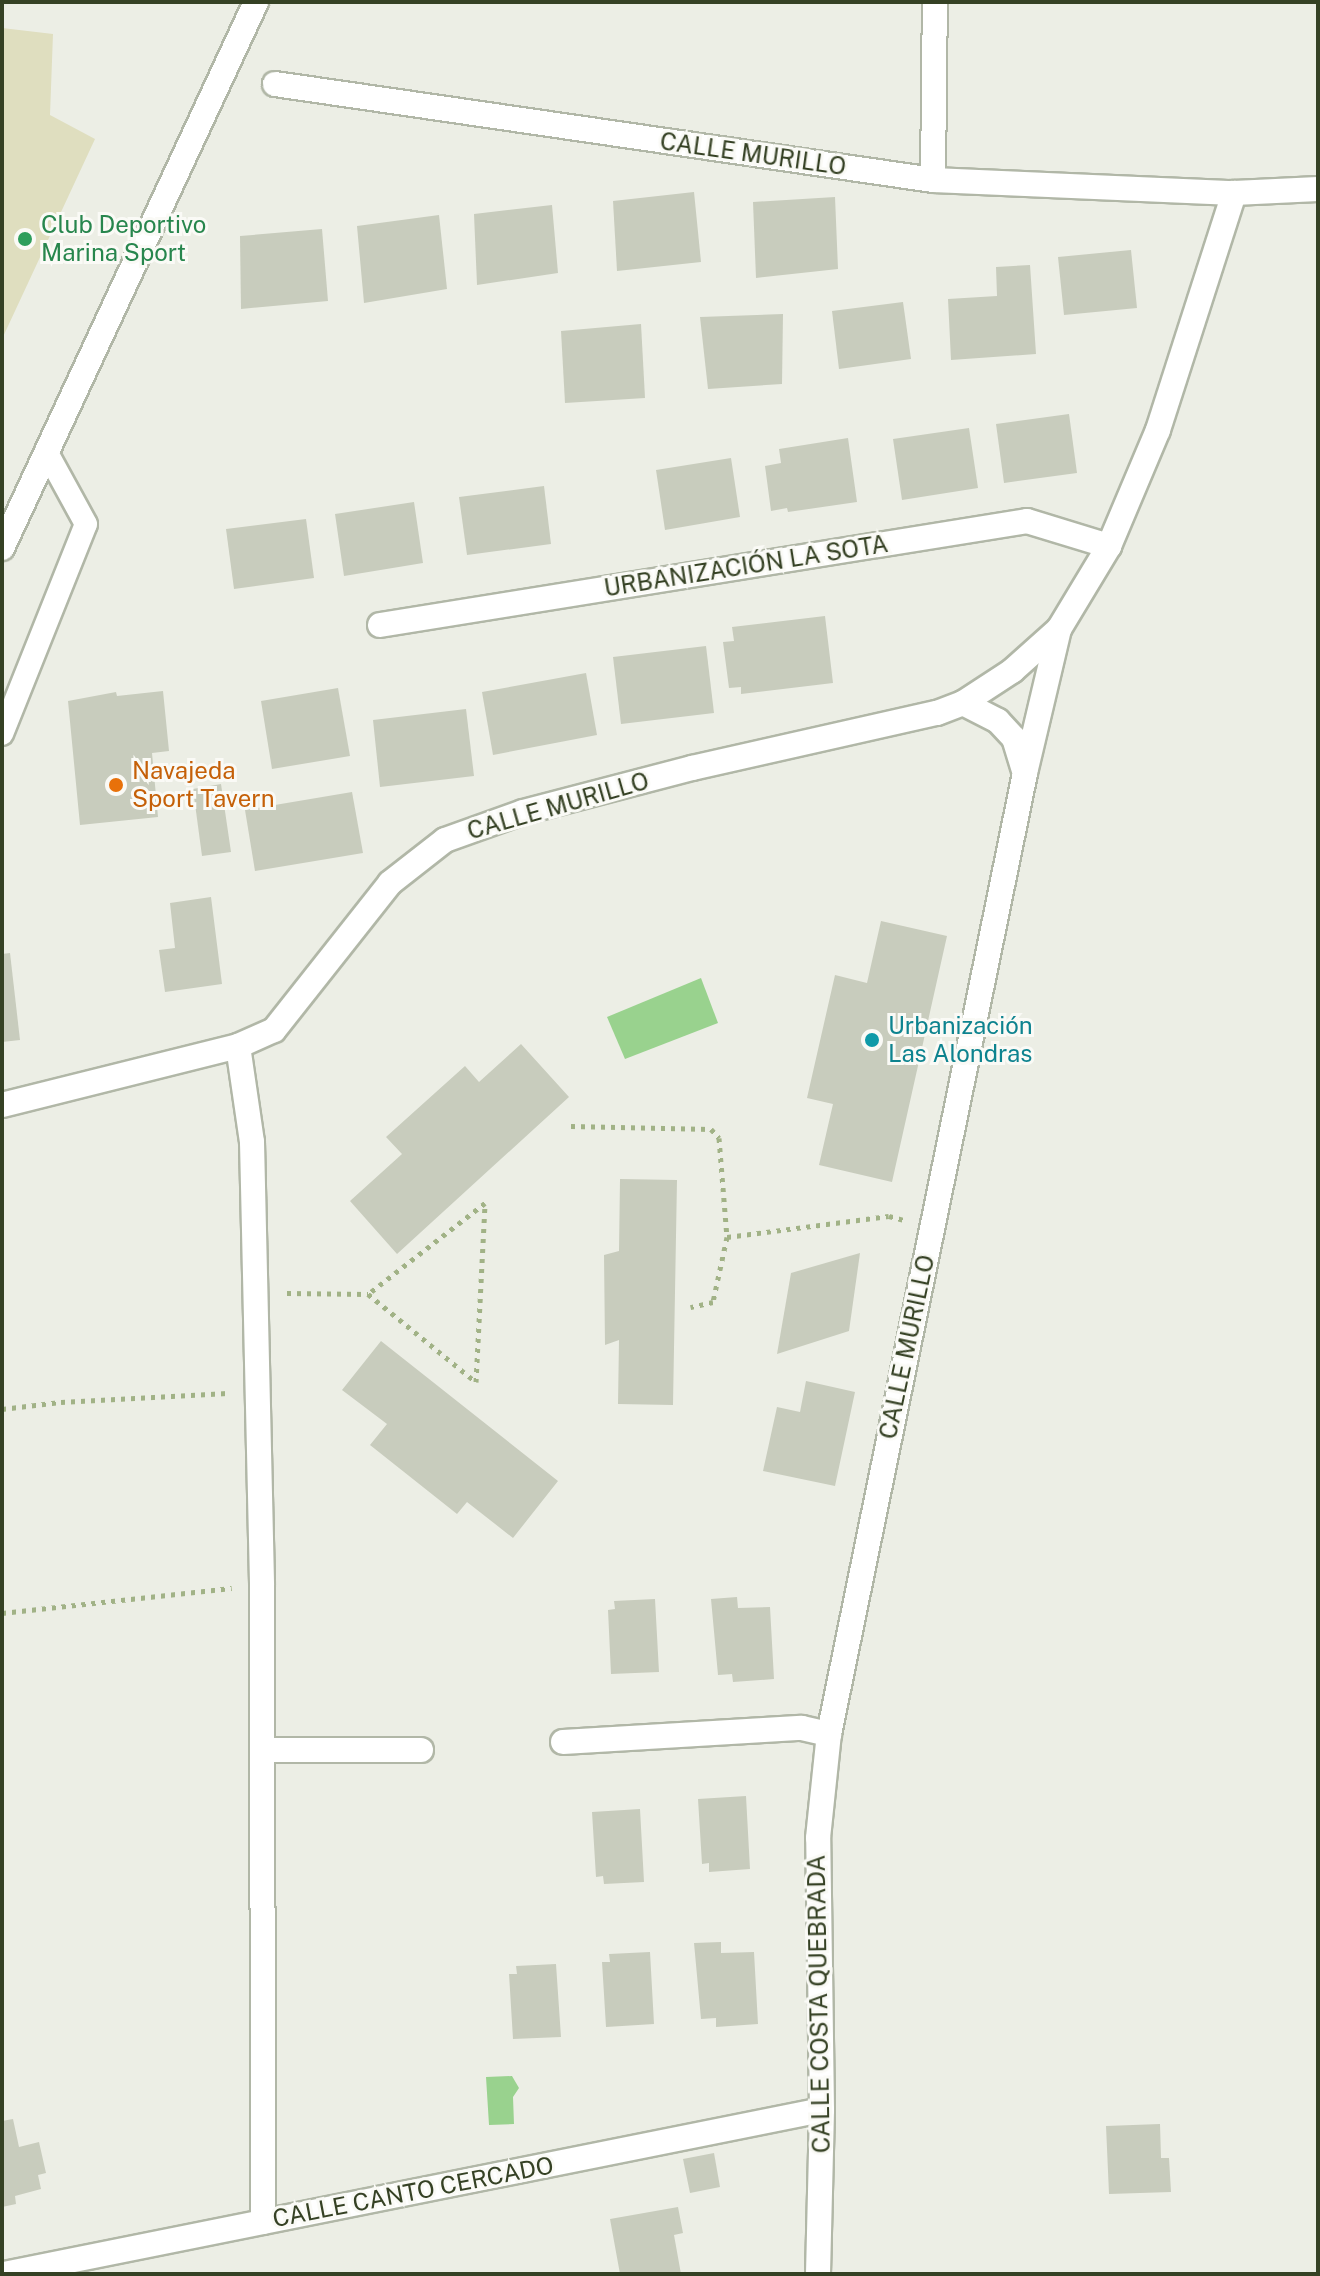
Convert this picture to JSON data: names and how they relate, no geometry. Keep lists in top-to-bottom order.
{
  "streets": {
    "street": [
      "CALLE MURILLO",
      "URBANIZACIÓN LA SOTA",
      "CALLE COSTA QUEBRADA",
      "CALLE CANTO CERCADO"
    ]
  },
  "crossings": [
    ["CALLE MURILLO", "URBANIZACIÓN LA SOTA"],
    ["CALLE MURILLO", "CALLE COSTA QUEBRADA"],
    ["CALLE COSTA QUEBRADA", "CALLE CANTO CERCADO"]
  ],
  "places": ["Club Deportivo Marina Sport", "Navajeda Sport Tavern", "Urbanización Las Alondras"]
}
